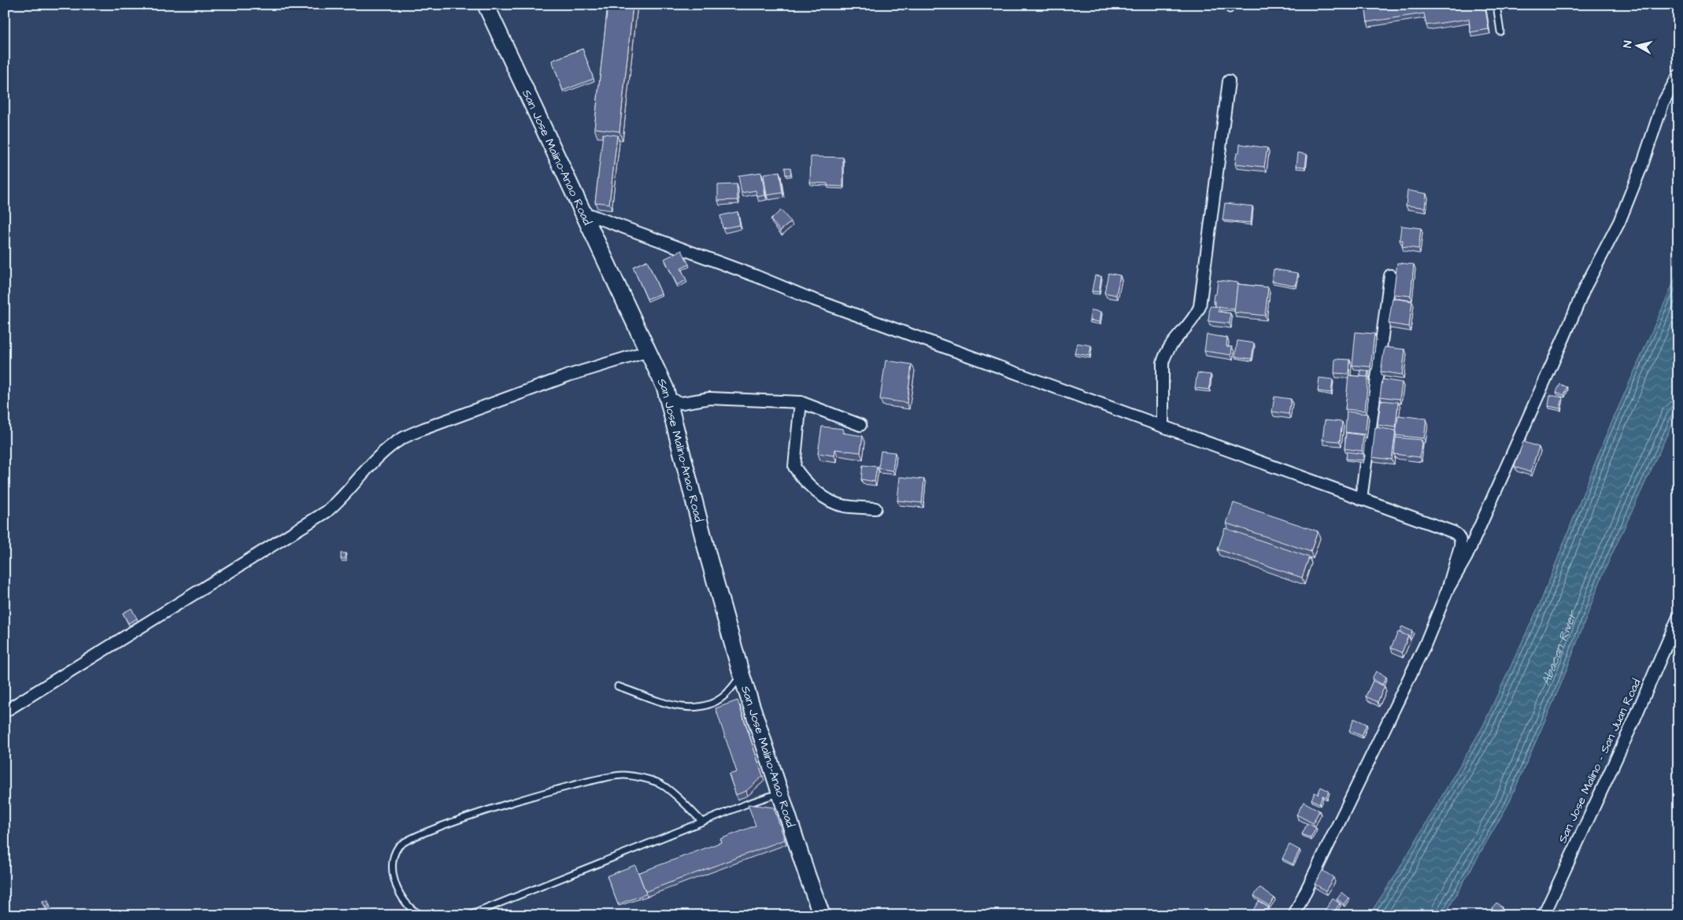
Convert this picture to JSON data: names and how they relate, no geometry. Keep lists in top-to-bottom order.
{
  "streets": {
    "main road": ["San Jose Malino-Anao Road"],
    "street": ["San Jose Malino - San Juan Road"]
  },
  "water": ["Abacan River"],
  "north": "left"
}
